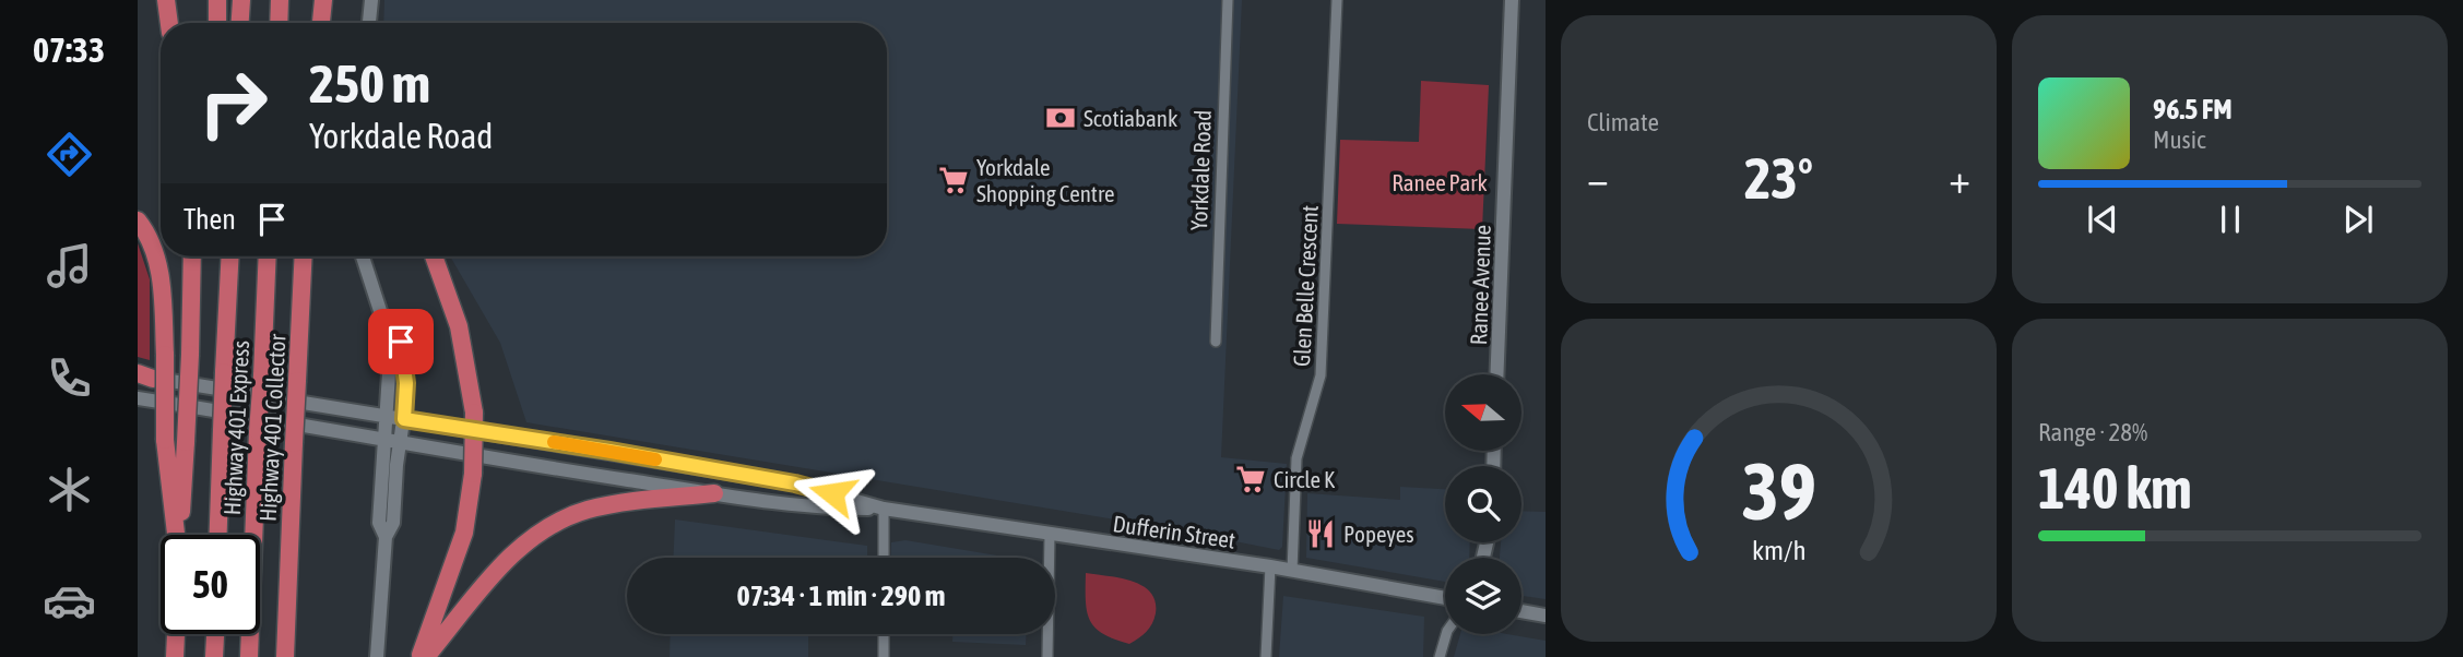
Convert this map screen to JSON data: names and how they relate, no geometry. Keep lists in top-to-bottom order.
{
  "streets": {
    "highway": ["Highway 401 Express", "Highway 401 Collector"],
    "main road": ["Ranee Avenue", "Dufferin Street"],
    "street": ["Yorkdale Road", "Glen Belle Crescent"]
  },
  "crossings": [
    ["Glen Belle Crescent", "Dufferin Street"]
  ],
  "parks": ["Ranee Park"],
  "places": {
    "bank": ["Scotiabank"],
    "supermarket": ["Yorkdale Shopping Centre", "Circle K"],
    "restaurant": ["Popeyes"]
  },
  "north": "left",
  "page": {
    "tabs": "07:33",
    "tile": [
      "Climate",
      ["Range · 28%", "140 km"]
    ],
    "turn": ["250 m", "Yorkdale Road"],
    "song": ["96.5 FM", "Music"],
    "heat": ["−", "23°", "+"],
    "then": "Then",
    "limit": "50",
    "trip": "07:34 · 1 min · 290 m",
    "gauge": ["39", "km/h"]
  }
}
